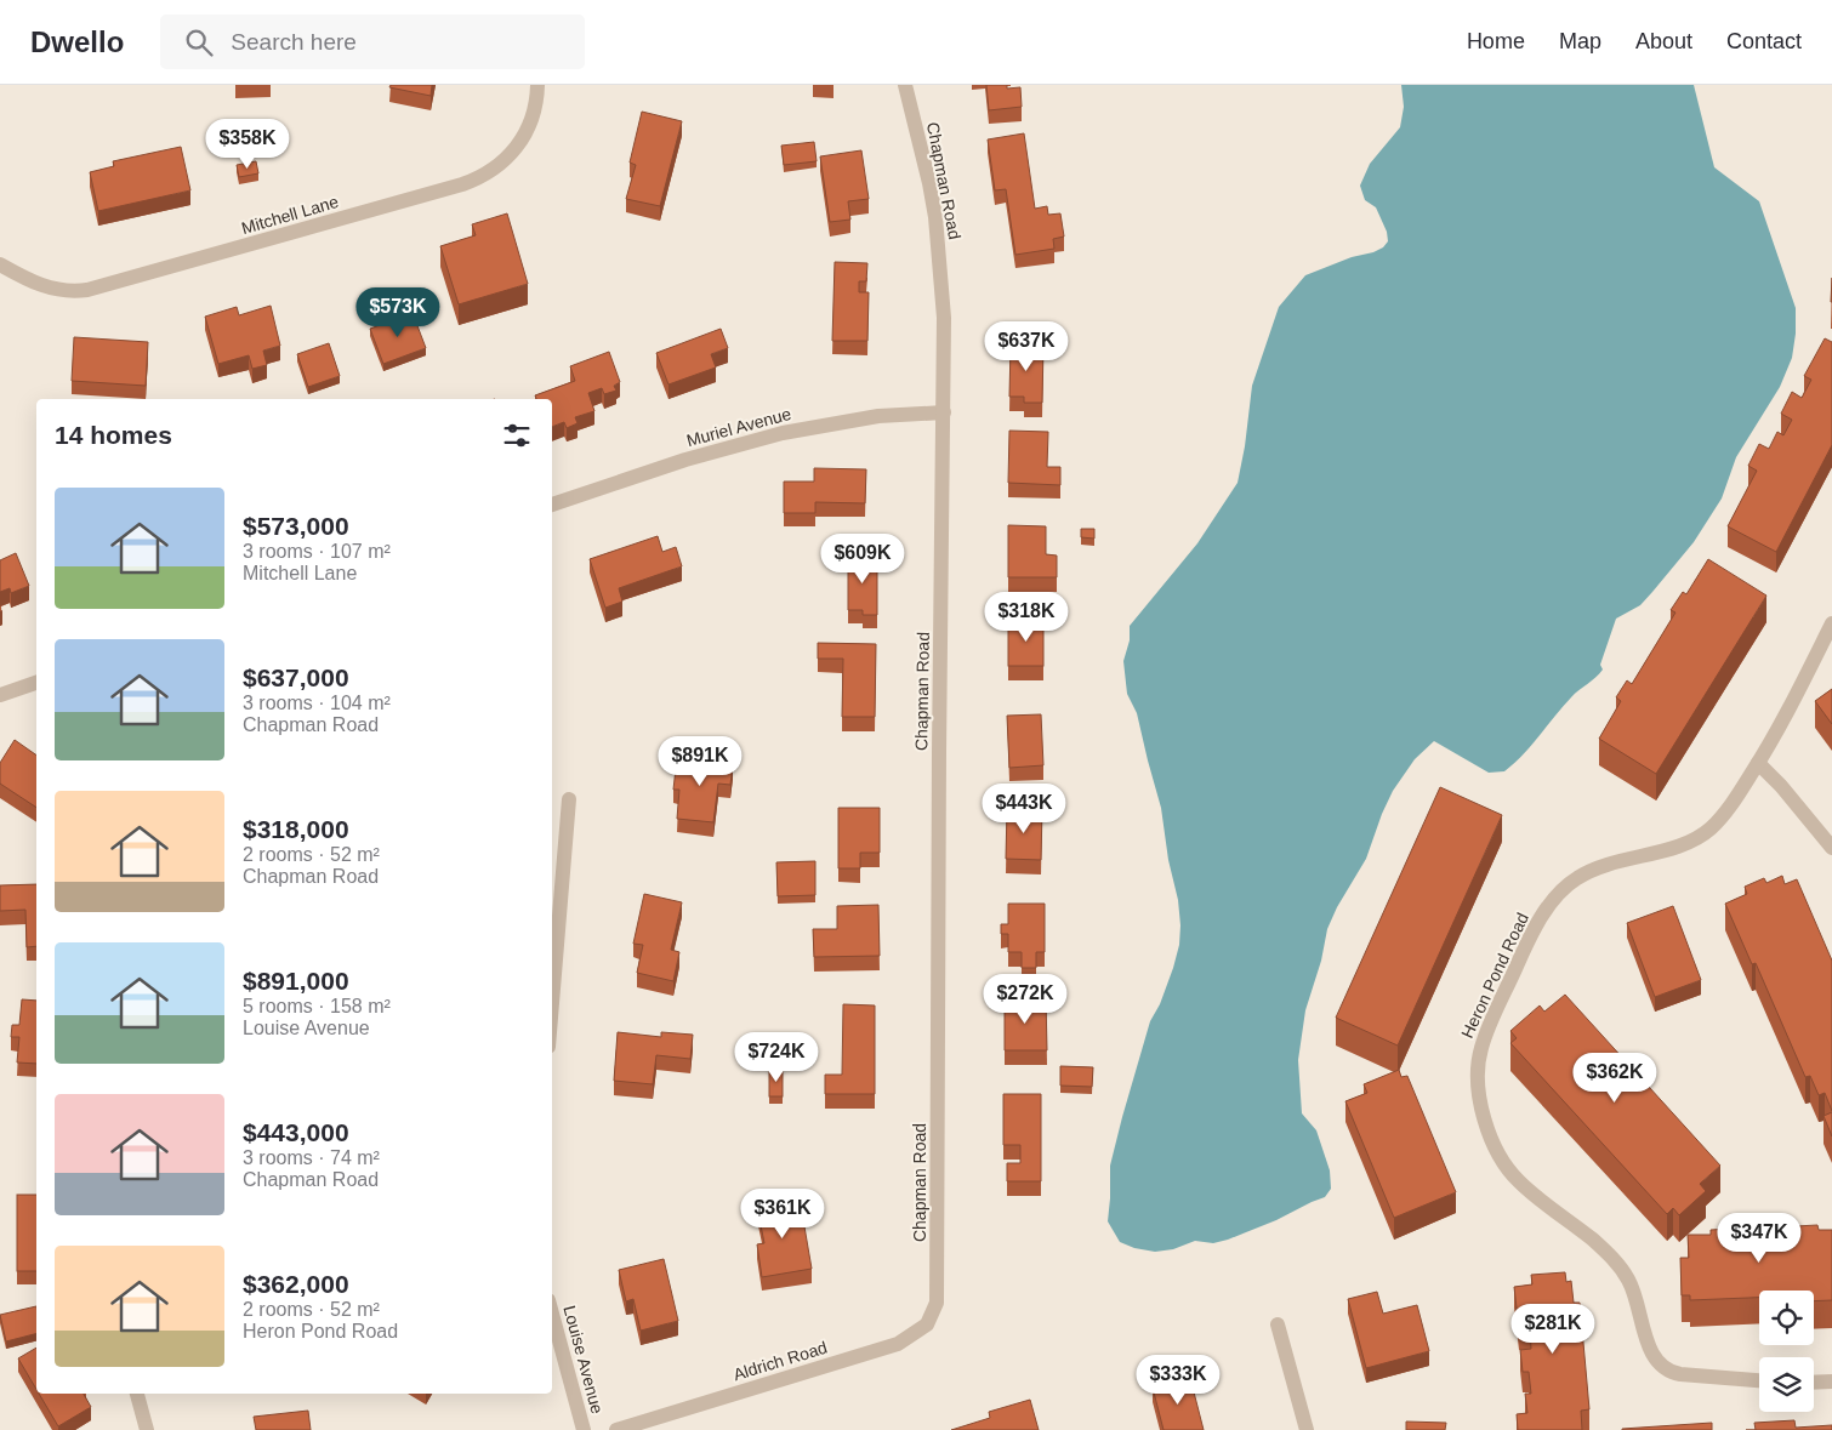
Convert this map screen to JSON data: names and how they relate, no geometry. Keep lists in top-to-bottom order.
{
  "streets": {
    "street": [
      "Chapman Road",
      "Mitchell Lane",
      "Muriel Avenue",
      "Heron Pond Road",
      "Louise Avenue",
      "Aldrich Road"
    ]
  },
  "crossings": [
    ["Chapman Road", "Muriel Avenue"],
    ["Chapman Road", "Aldrich Road"]
  ],
  "page": {
    "header": "Dwello",
    "search": "Search here",
    "nav": [
      "Home",
      "Map",
      "About",
      "Contact"
    ],
    "price": [
      "$358K",
      "$573K",
      "$637K",
      "$609K",
      "$318K",
      "$891K",
      "$443K",
      "$272K",
      "$724K",
      "$362K",
      "$361K",
      "$347K",
      "$281K",
      "$333K"
    ],
    "heading": "14 homes",
    "list": [
      {
        "name": "$573,000",
        "note": "3 rooms · 107 m² · Mitchell Lane"
      },
      {
        "name": "$637,000",
        "note": "3 rooms · 104 m² · Chapman Road"
      },
      {
        "name": "$318,000",
        "note": "2 rooms · 52 m² · Chapman Road"
      },
      {
        "name": "$891,000",
        "note": "5 rooms · 158 m² · Louise Avenue"
      },
      {
        "name": "$443,000",
        "note": "3 rooms · 74 m² · Chapman Road"
      },
      {
        "name": "$362,000",
        "note": "2 rooms · 52 m² · Heron Pond Road"
      }
    ]
  }
}
